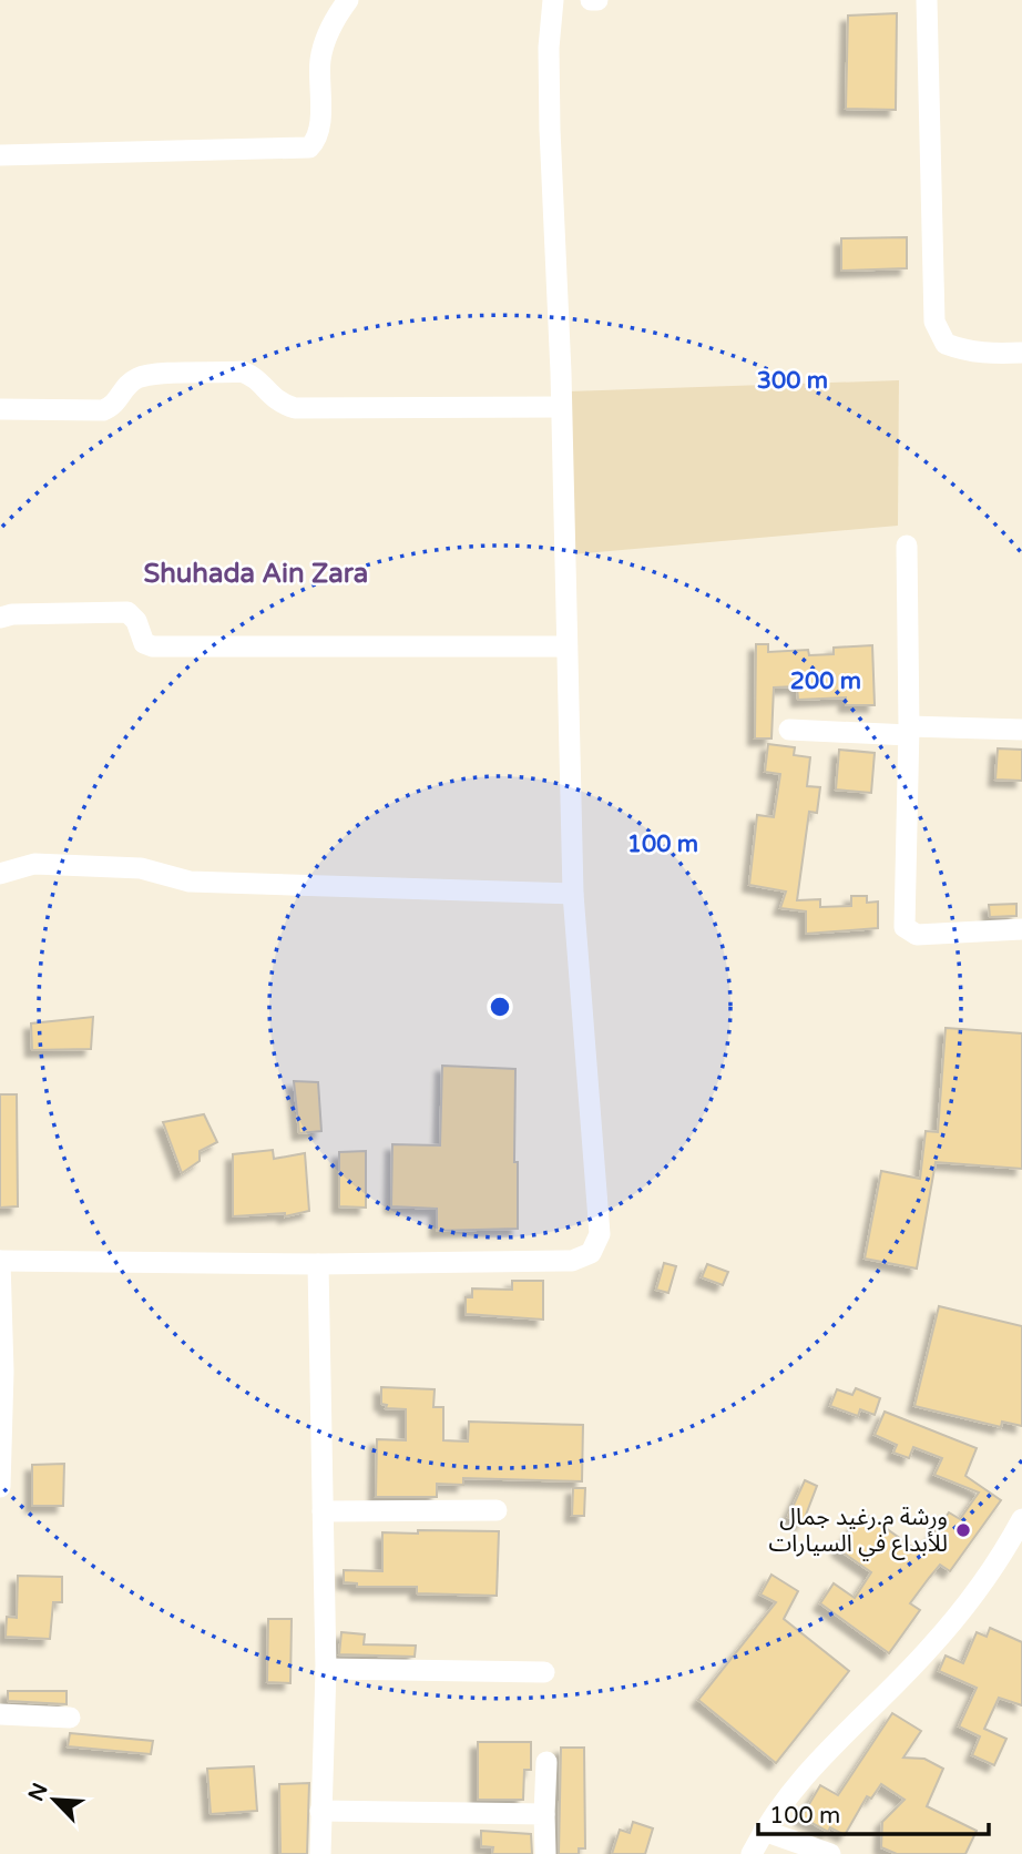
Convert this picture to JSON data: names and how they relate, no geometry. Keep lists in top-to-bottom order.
{
  "districts": ["Shuhada Ain Zara"],
  "places": ["ورشة م.رغيد جمال للأبداع في السيارات"],
  "scale_bar": "100 m",
  "north": "top left",
  "rings": ["300 m", "200 m", "100 m"]
}
